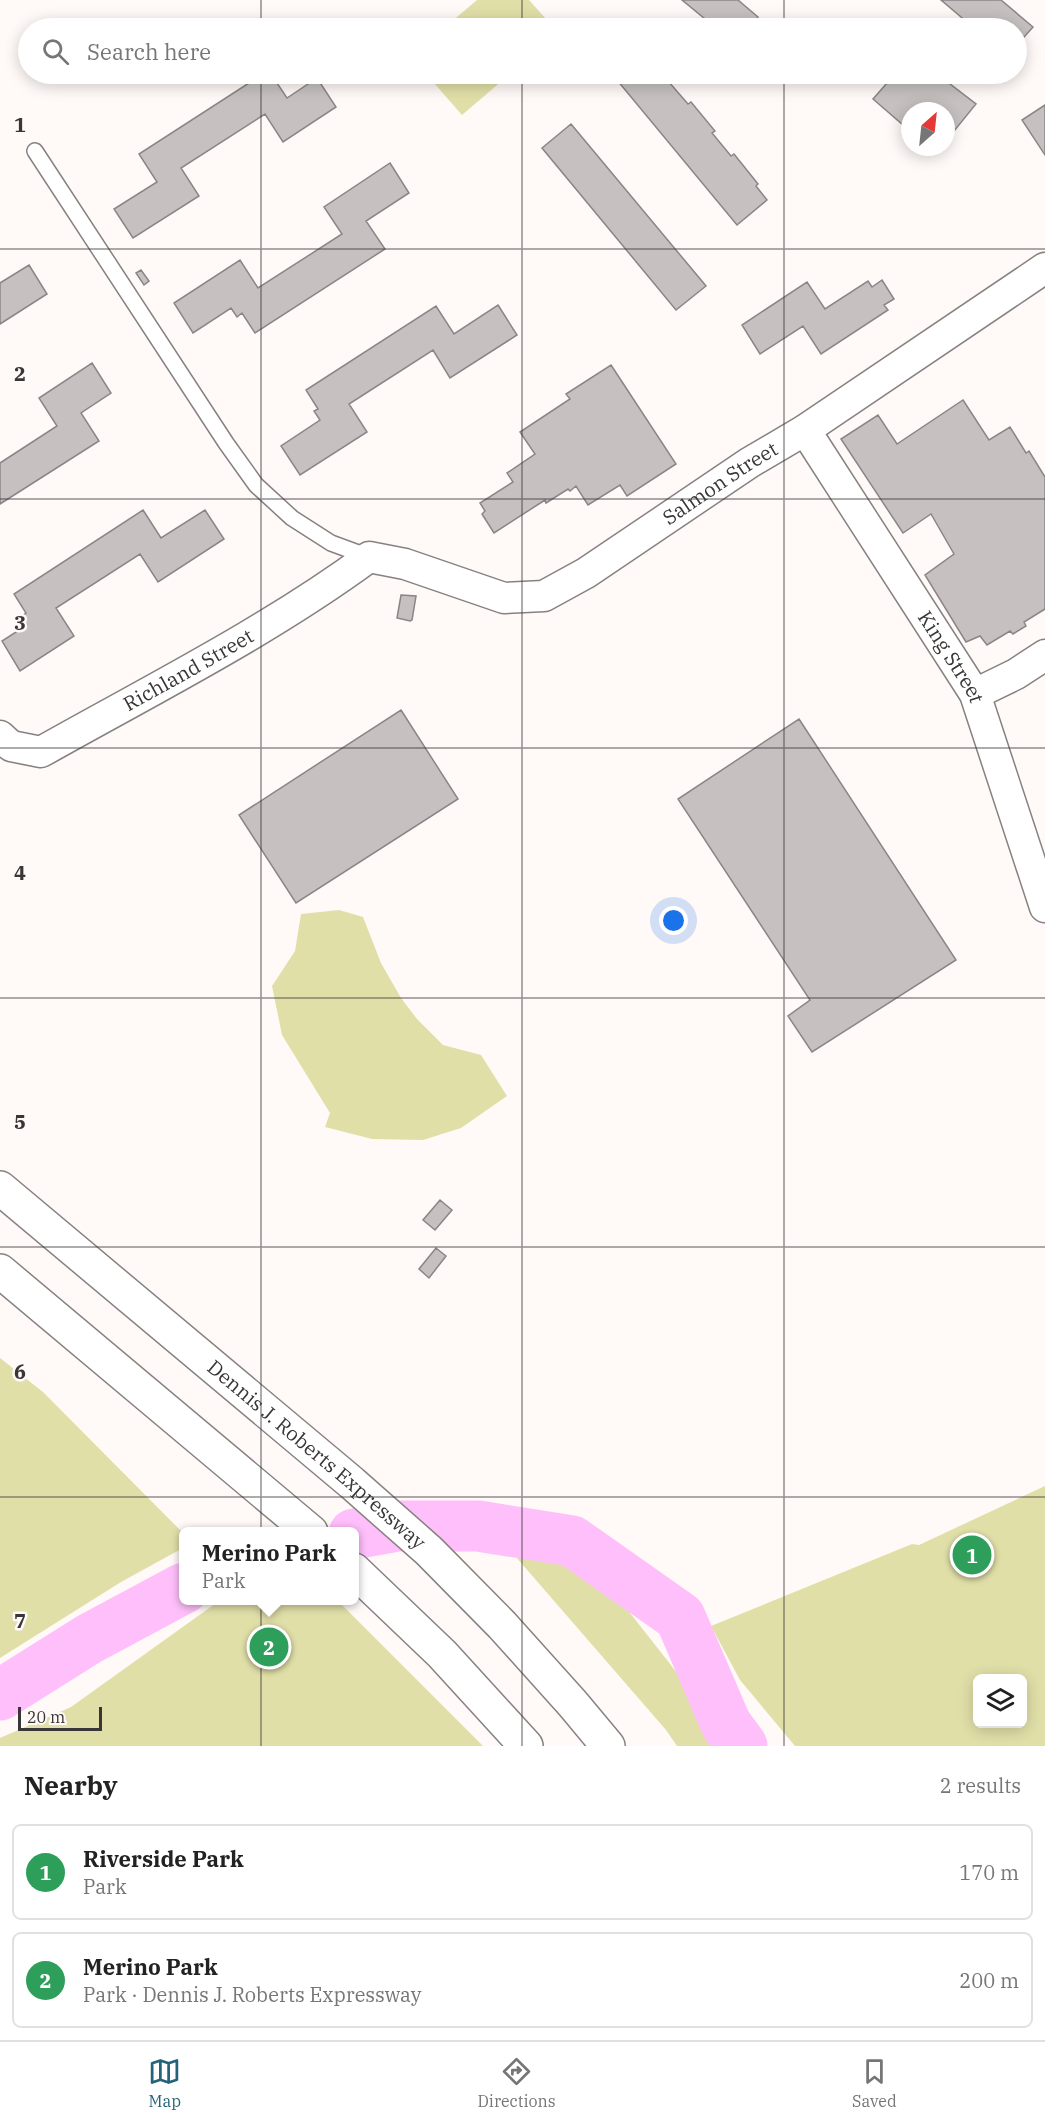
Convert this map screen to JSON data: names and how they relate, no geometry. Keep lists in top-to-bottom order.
{
  "streets": {
    "highway": ["Dennis J. Roberts Expressway"],
    "street": ["Salmon Street", "King Street", "Richland Street"]
  },
  "crossings": [
    ["Salmon Street", "King Street"],
    ["Salmon Street", "Richland Street"]
  ],
  "scale_bar": "20 m",
  "north": "top right",
  "page": {
    "search": "Search here",
    "popup": ["Merino Park", "Park"],
    "pins": ["1", "2"],
    "scale": "20 m",
    "heading": ["Nearby", "2 results"],
    "list": [
      {
        "mark": "1",
        "name": "Riverside Park",
        "note": "Park",
        "value": "170 m"
      },
      {
        "mark": "2",
        "name": "Merino Park",
        "note": "Park · Dennis J. Roberts Expressway",
        "value": "200 m"
      }
    ],
    "nav": ["Map", "Directions", "Saved"]
  },
  "grid": {
    "rows": [
      "1",
      "2",
      "3",
      "4",
      "5",
      "6",
      "7"
    ]
  }
}
